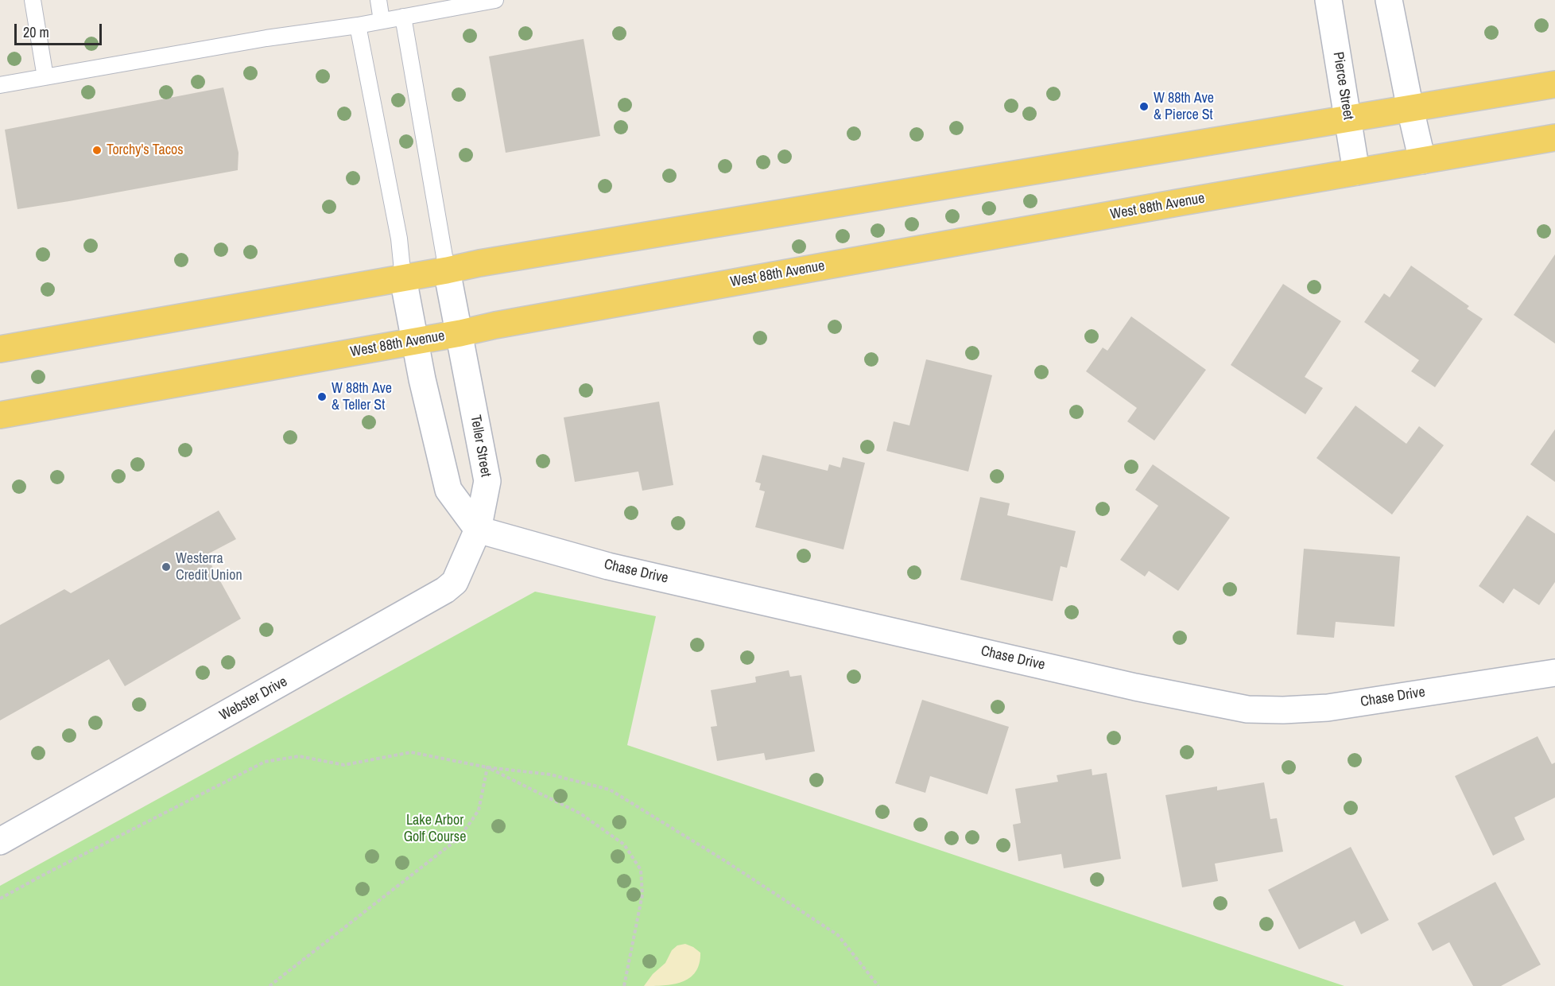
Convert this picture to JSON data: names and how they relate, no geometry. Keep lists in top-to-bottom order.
{
  "streets": {
    "main road": ["West 88th Avenue"],
    "street": [
      "Pierce Street",
      "Teller Street",
      "Chase Drive",
      "Webster Drive"
    ]
  },
  "crossings": [
    ["Pierce Street", "West 88th Avenue"],
    ["West 88th Avenue", "Teller Street"],
    ["Teller Street", "Chase Drive"],
    ["Teller Street", "Webster Drive"],
    ["Chase Drive", "Webster Drive"]
  ],
  "parks": ["Lake Arbor Golf Course"],
  "places": [
    "W 88th Ave & Pierce St",
    "Torchy's Tacos",
    "W 88th Ave & Teller St",
    "Westerra Credit Union"
  ],
  "scale_bar": "20 m"
}
